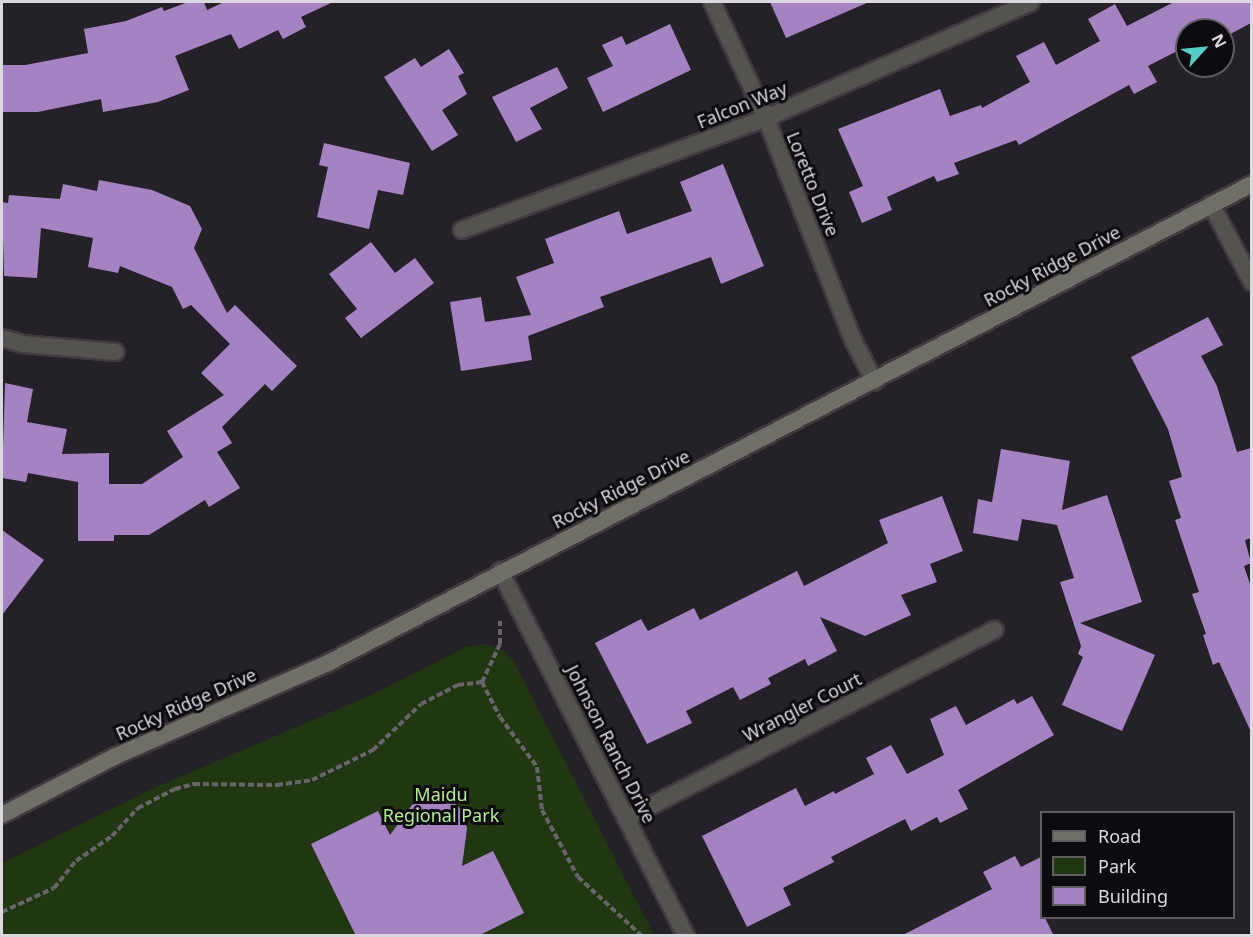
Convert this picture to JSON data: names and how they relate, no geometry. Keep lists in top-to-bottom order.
{
  "streets": {
    "main road": ["Rocky Ridge Drive"],
    "street": [
      "Falcon Way",
      "Loretto Drive",
      "Wrangler Court",
      "Johnson Ranch Drive"
    ]
  },
  "crossings": [
    ["Falcon Way", "Loretto Drive"],
    ["Loretto Drive", "Rocky Ridge Drive"],
    ["Rocky Ridge Drive", "Johnson Ranch Drive"],
    ["Wrangler Court", "Johnson Ranch Drive"]
  ],
  "parks": ["Maidu Regional Park"],
  "legend": ["Road", "Park", "Building"],
  "north": "top right"
}
